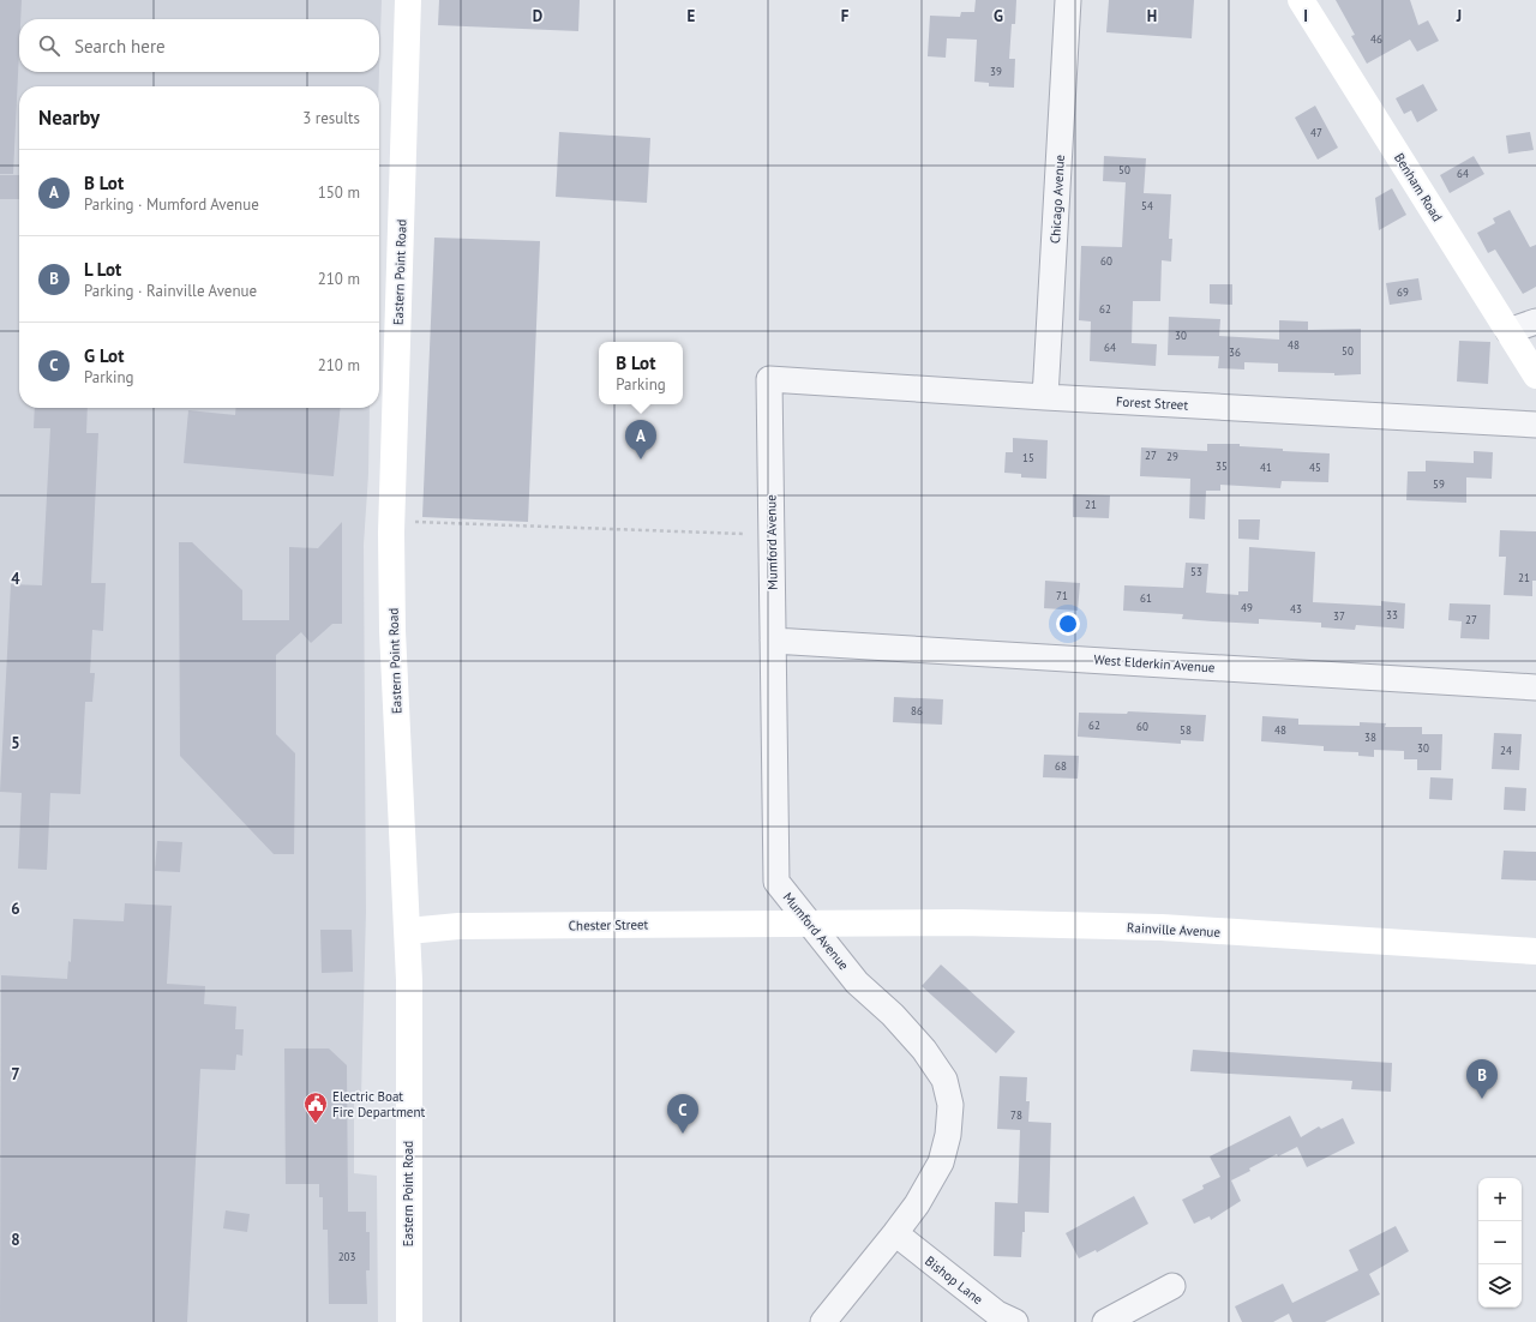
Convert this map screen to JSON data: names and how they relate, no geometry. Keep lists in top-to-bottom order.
{
  "streets": {
    "main road": [
      "Benham Road",
      "Eastern Point Road",
      "Chester Street",
      "Rainville Avenue"
    ],
    "street": [
      "Chicago Avenue",
      "Forest Street",
      "Mumford Avenue",
      "West Elderkin Avenue",
      "Bishop Lane"
    ]
  },
  "crossings": [
    ["Chicago Avenue", "Forest Street"],
    ["Eastern Point Road", "Chester Street"],
    ["Forest Street", "Mumford Avenue"],
    ["Mumford Avenue", "West Elderkin Avenue"],
    ["Mumford Avenue", "Chester Street"],
    ["Mumford Avenue", "Rainville Avenue"],
    ["Mumford Avenue", "Bishop Lane"],
    ["Chester Street", "Rainville Avenue"]
  ],
  "places": {
    "public building": ["Electric Boat Fire Department"]
  },
  "house_numbers": [
    "46",
    "39",
    "47",
    "50",
    "64",
    "54",
    "60",
    "69",
    "62",
    "30",
    "48",
    "64",
    "50",
    "36",
    "27",
    "29",
    "15",
    "35",
    "41",
    "45",
    "59",
    "21",
    "53",
    "21",
    "71",
    "61",
    "49",
    "43",
    "33",
    "37",
    "27",
    "86",
    "62",
    "60",
    "58",
    "48",
    "38",
    "30",
    "24",
    "68",
    "78",
    "203"
  ],
  "page": {
    "search": "Search here",
    "heading": ["Nearby", "3 results"],
    "list": [
      {
        "mark": "A",
        "name": "B Lot",
        "note": "Parking · Mumford Avenue",
        "value": "150 m"
      },
      {
        "mark": "B",
        "name": "L Lot",
        "note": "Parking · Rainville Avenue",
        "value": "210 m"
      },
      {
        "mark": "C",
        "name": "G Lot",
        "note": "Parking",
        "value": "210 m"
      }
    ],
    "popup": ["B Lot", "Parking"],
    "pins": ["A", "B", "C"],
    "map_buttons": ["+", "−"]
  },
  "grid": {
    "columns": [
      "D",
      "E",
      "F",
      "G",
      "H",
      "I",
      "J"
    ],
    "rows": [
      "4",
      "5",
      "6",
      "7",
      "8"
    ]
  }
}
